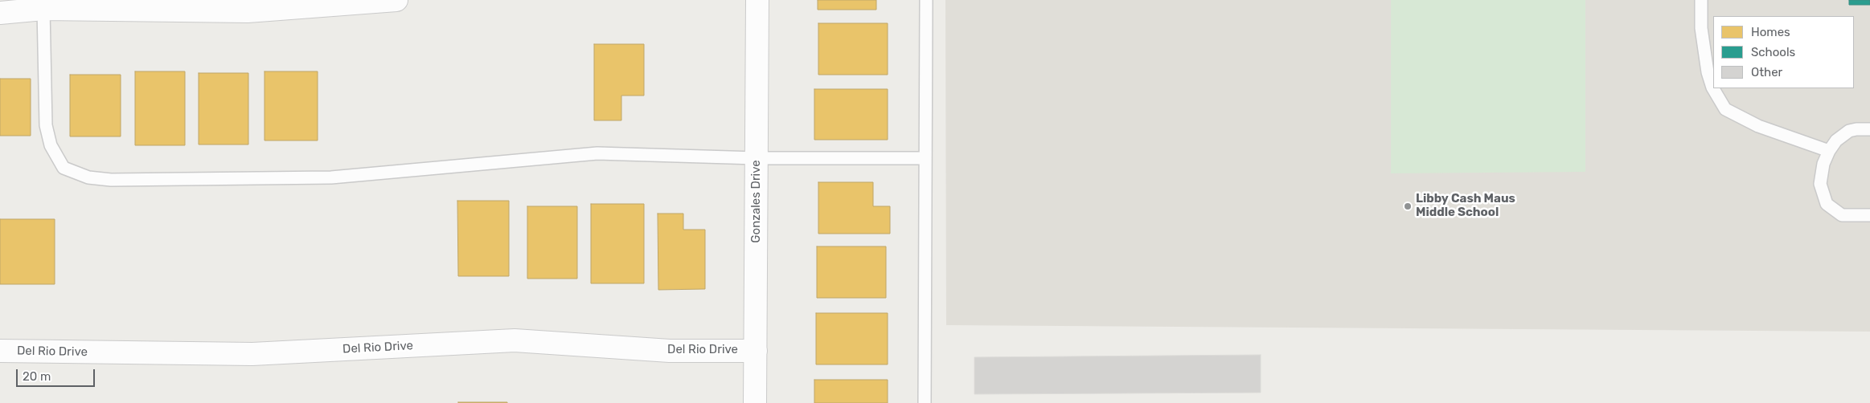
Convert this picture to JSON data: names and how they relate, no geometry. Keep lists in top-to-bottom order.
{
  "streets": {
    "street": ["Gonzales Drive", "Del Rio Drive"]
  },
  "crossings": [
    ["Gonzales Drive", "Del Rio Drive"]
  ],
  "places": ["Libby Cash Maus Middle School"],
  "legend": ["Homes", "Schools", "Other"],
  "scale_bar": "20 m"
}
